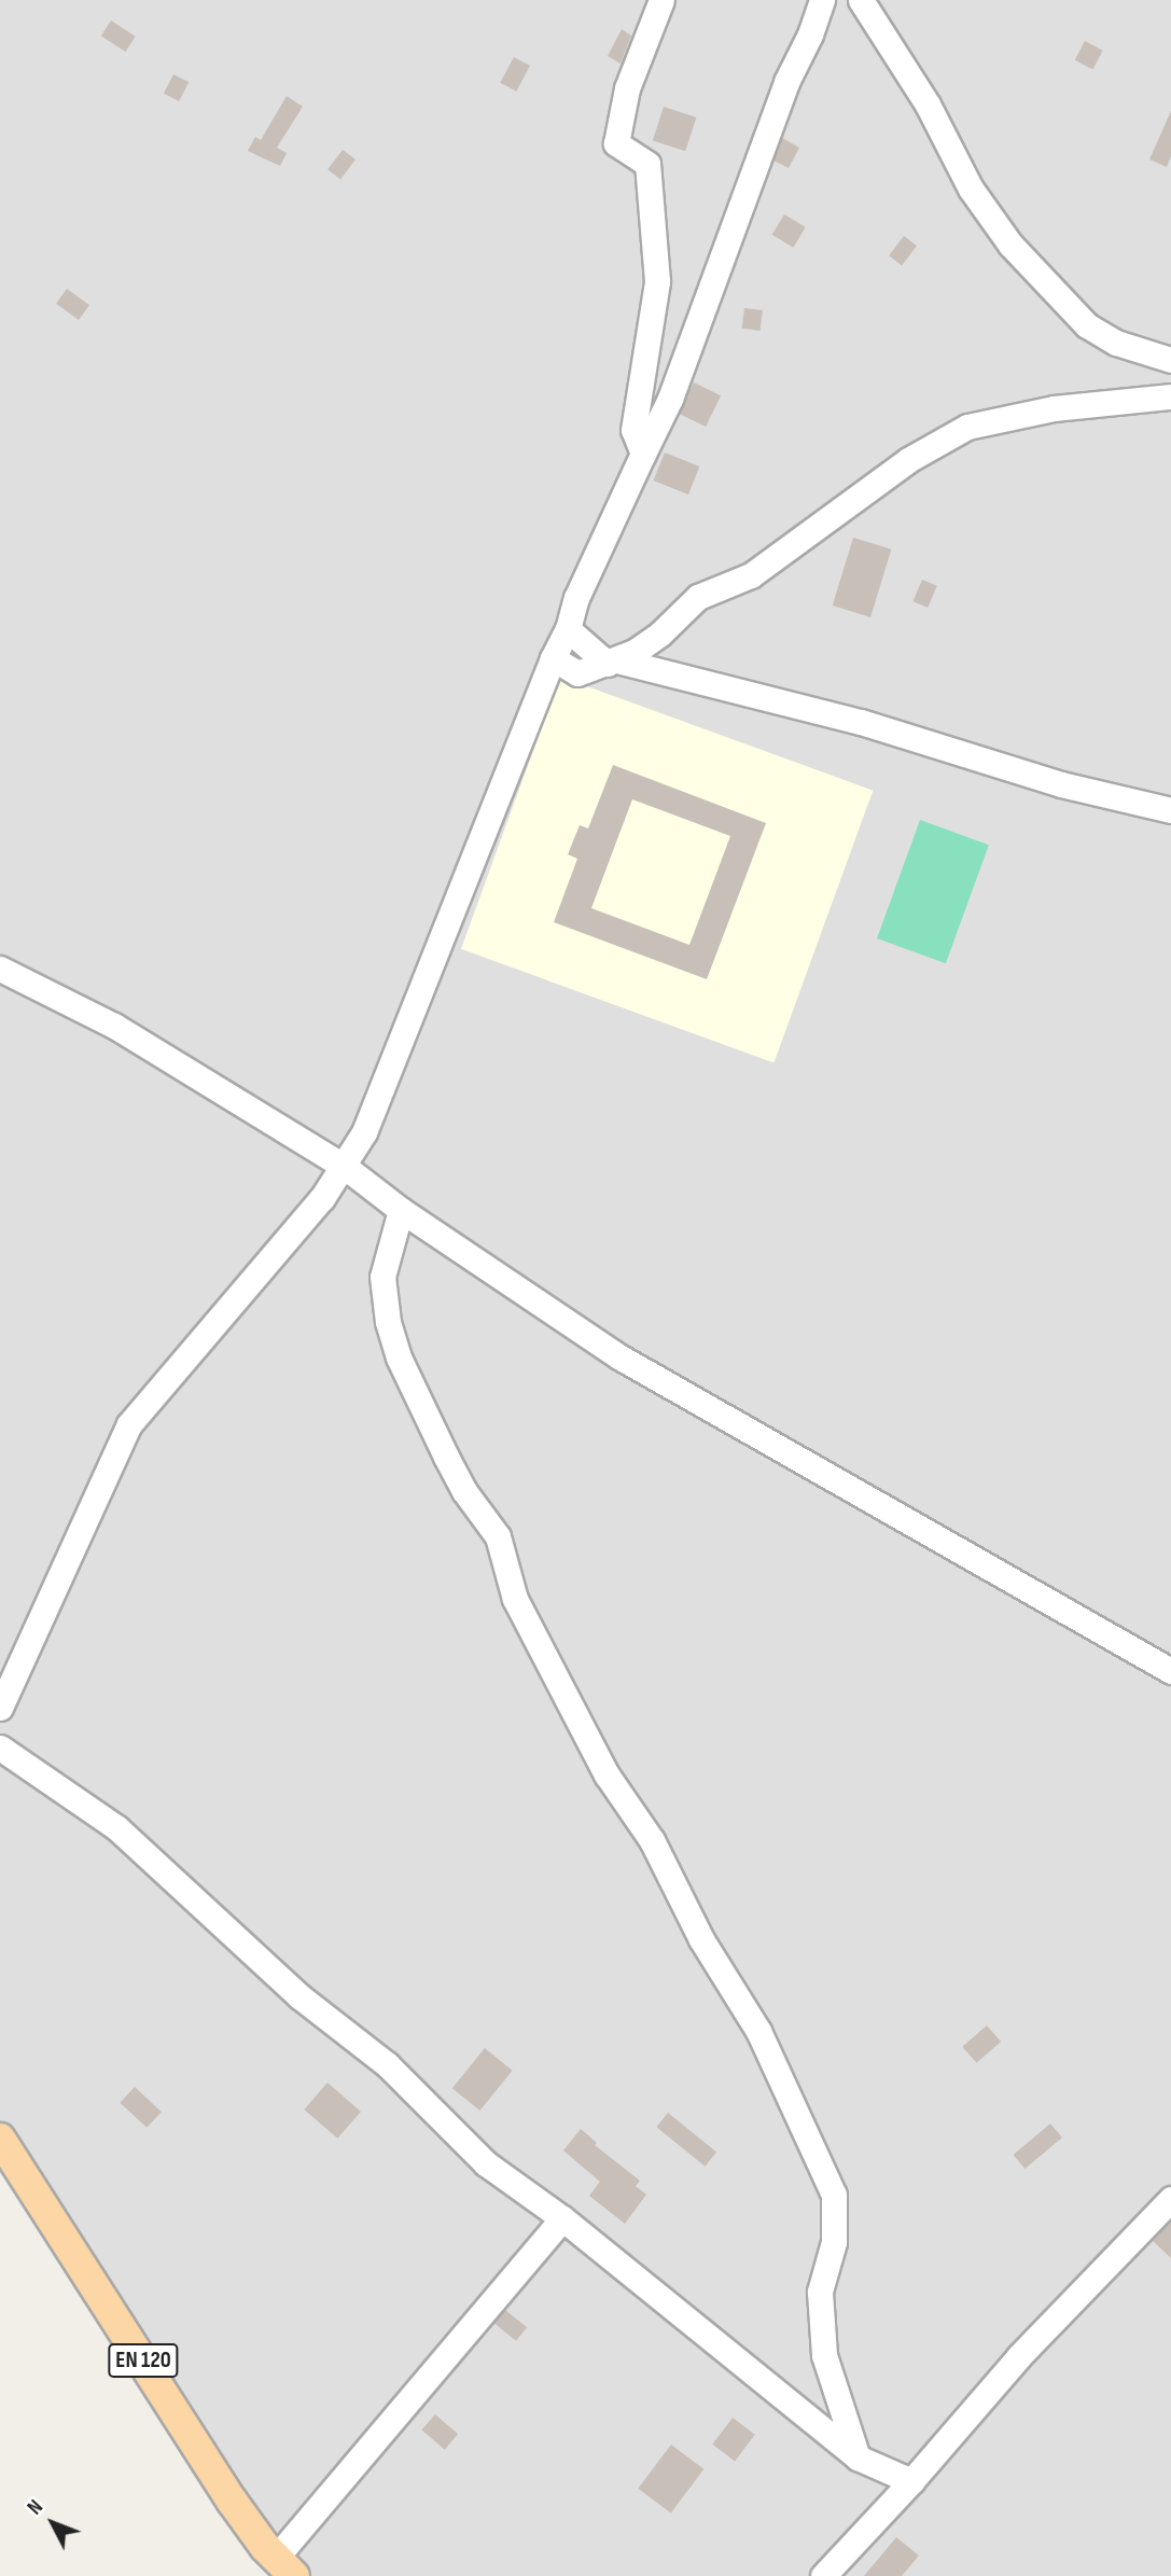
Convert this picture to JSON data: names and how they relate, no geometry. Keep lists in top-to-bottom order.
{
  "streets": {
    "main road": ["EN 120"]
  },
  "north": "top left"
}
